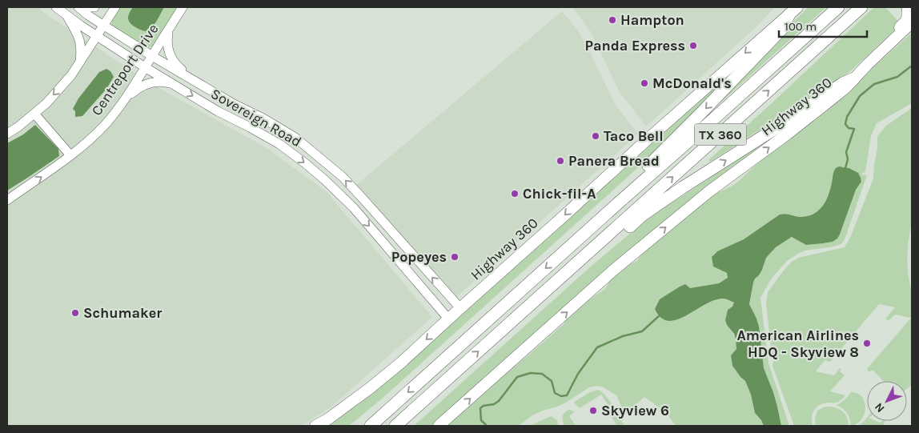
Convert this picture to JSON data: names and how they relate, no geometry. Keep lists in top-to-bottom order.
{
  "streets": {
    "highway": ["TX 360"],
    "main road": ["Highway 360"],
    "street": ["Centreport Drive", "Sovereign Road"]
  },
  "crossings": [
    ["Centreport Drive", "Sovereign Road"],
    ["Highway 360", "Sovereign Road"]
  ],
  "places": [
    "Hampton",
    "Panda Express",
    "McDonald's",
    "Taco Bell",
    "Panera Bread",
    "Chick-fil-A",
    "Popeyes",
    "Schumaker",
    "American Airlines HDQ - Skyview 8",
    "Skyview 6"
  ],
  "scale_bar": "100 m",
  "north": "bottom left"
}
